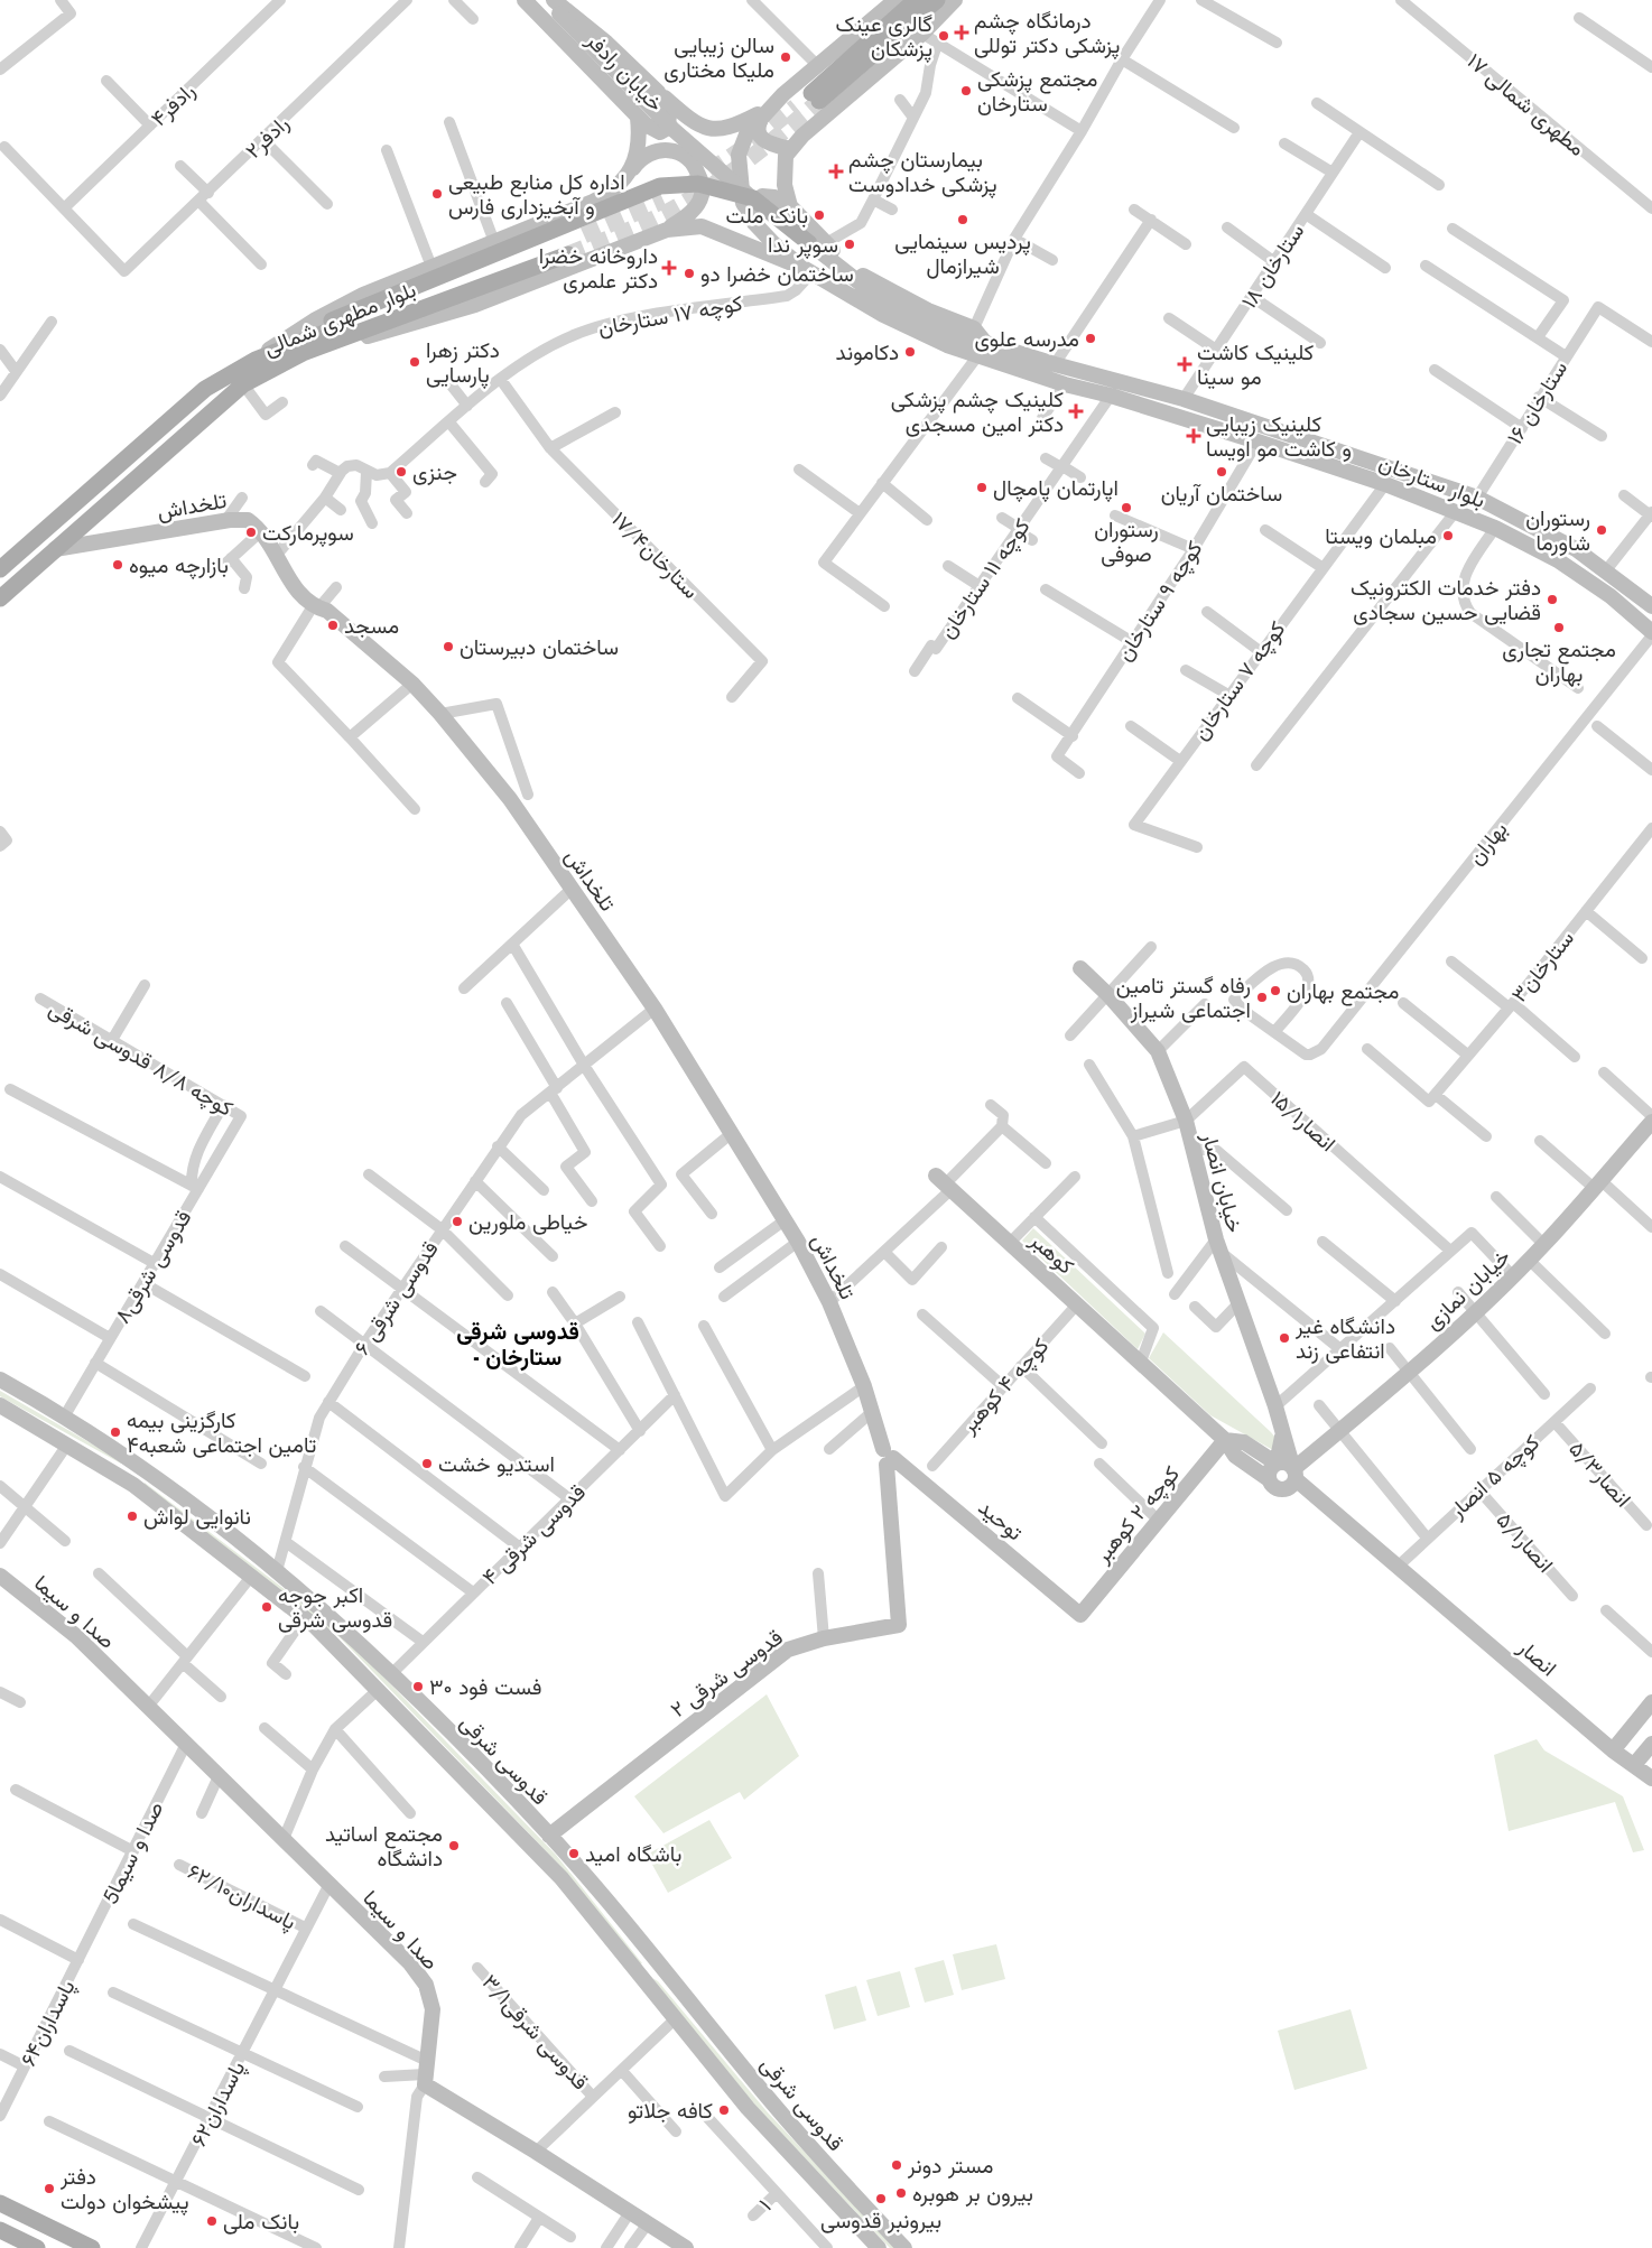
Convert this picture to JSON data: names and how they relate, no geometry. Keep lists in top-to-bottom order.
{
  "streets": {
    "main road": [
      "خیابان رادفر",
      "بلوار مطهرى شمالى",
      "بلوار ستارخان",
      "تلخداش",
      "خیابان انصار",
      "کوهبر",
      "خیابان نمازی",
      "کوچه ۲ کوهبر",
      "توحید",
      "صدا و سیما",
      "انصار",
      "قدوسی شرقی ۲",
      "قدوسی شرقی"
    ],
    "street": [
      "رادفر۴",
      "۱۷ مطهری شمالی",
      "رادفر۲",
      "۱۸ ستارخان",
      "کوچه ۱۷ ستارخان",
      "۱۶ ستارخان",
      "ستارخان۱۷/۴",
      "کوچه ۱۱ ستارخان",
      "کوچه ۹ ستارخان",
      "کوچه ۷ ستارخان",
      "بهاران",
      "ستارخان۳",
      "کوچه ۸/۸ قدوسی شرقی",
      "انصار۱۵/۱",
      "قدوسی شرقی۸",
      "قدوسی شرقی ۶",
      "کوچه ۴ کوهبر",
      "انصار۵/۳",
      "کوچه ۵ انصار",
      "قدوسی شرقی ۴",
      "انصار۵/۱",
      "5صدا و سیما",
      "پاسداران۶۲/۱۰",
      "پاسداران۶۴",
      "قدوسی شرقی۳/۱",
      "پاسداران۶۲",
      "۱"
    ]
  },
  "crossings": [
    ["رادفر۴", "رادفر۲"],
    ["۱۸ ستارخان", "بلوار ستارخان"],
    ["کوچه ۱۷ ستارخان", "بلوار ستارخان"],
    ["کوچه ۱۷ ستارخان", "ستارخان۱۷/۴"],
    ["بلوار مطهرى شمالى", "تلخداش"],
    ["۱۶ ستارخان", "بلوار ستارخان"],
    ["بلوار ستارخان", "کوچه ۱۱ ستارخان"],
    ["بلوار ستارخان", "کوچه ۹ ستارخان"],
    ["بلوار ستارخان", "کوچه ۷ ستارخان"],
    ["بلوار ستارخان", "بهاران"],
    ["تلخداش", "قدوسی شرقی ۶"],
    ["تلخداش", "توحید"],
    ["تلخداش", "قدوسی شرقی ۲"],
    ["کوچه ۸/۸ قدوسی شرقی", "قدوسی شرقی۸"],
    ["انصار۱۵/۱", "خیابان انصار"],
    ["خیابان انصار", "کوهبر"],
    ["خیابان انصار", "خیابان نمازی"],
    ["کوهبر", "خیابان نمازی"],
    ["کوهبر", "کوچه ۴ کوهبر"],
    ["کوهبر", "کوچه ۲ کوهبر"],
    ["قدوسی شرقی۸", "قدوسی شرقی"],
    ["قدوسی شرقی ۶", "قدوسی شرقی"],
    ["انصار۵/۳", "کوچه ۵ انصار"],
    ["کوچه ۵ انصار", "انصار۵/۱"],
    ["کوچه ۵ انصار", "انصار"],
    ["کوچه ۲ کوهبر", "توحید"],
    ["توحید", "قدوسی شرقی ۲"],
    ["قدوسی شرقی ۴", "قدوسی شرقی"],
    ["صدا و سیما", "5صدا و سیما"],
    ["صدا و سیما", "پاسداران۶۲"],
    ["قدوسی شرقی ۲", "قدوسی شرقی"],
    ["5صدا و سیما", "پاسداران۶۴"],
    ["پاسداران۶۲/۱۰", "پاسداران۶۲"]
  ],
  "districts": ["قدوسی شرقی - ستارخان"],
  "places": {
    "health": [
      "درمانگاه چشم پزشكی دكتر توللی",
      "بیمارستان چشم پزشکی خدادوست",
      "داروخانه خضرا دکتر علمری",
      "کلینیک کاشت مو سینا",
      "کلینیک چشم پزشکی دکتر امین مسجدی",
      "کلینیک زیبایی و کاشت مو اویسا"
    ],
    "other": [
      "گالری عینک پزشکان",
      "سالن زیبایی ملیکا مختاری",
      "مجتمع پزشکی ستارخان",
      "اداره کل منابع طبیعى و آبخیزدارى فارس",
      "بانک ملت",
      "پردیس سینمایی شیرازمال",
      "سوپر ندا",
      "ساختمان خضرا دو",
      "مدرسه علوی",
      "دکاموند",
      "دکتر زهرا پارسایی",
      "جنزی",
      "ساختمان آریان",
      "اپارتمان پامچال",
      "رستوران صوفی",
      "رستوران شاورما",
      "سوپرمارکت",
      "مبلمان ویستا",
      "بازارچه میوه",
      "دفتر خدمات الکترونیک قضایی حسین سجادی",
      "مسجد",
      "مجتمع تجاری بهاران",
      "ساختمان دبیرستان",
      "مجتمع بهاران",
      "رفاه گستر تامین اجتماعی شیراز",
      "خیاطی ملورین",
      "دانشگاه غیر انتفاعی زند",
      "کارگزینی بیمه تامین اجتماعی شعبه۴",
      "استدیو خشت",
      "نانوایی لواش",
      "اکبر جوجه قدوسی شرقی",
      "فست فود ۳۰",
      "مجتمع اساتید دانشگاه",
      "باشگاه امید",
      "کافه جلاتو",
      "مستر دونر",
      "دفتر پیشخوان دولت",
      "بیرون بر هوبره",
      "بیرونبر قدوسی",
      "بانک ملی"
    ]
  }
}
